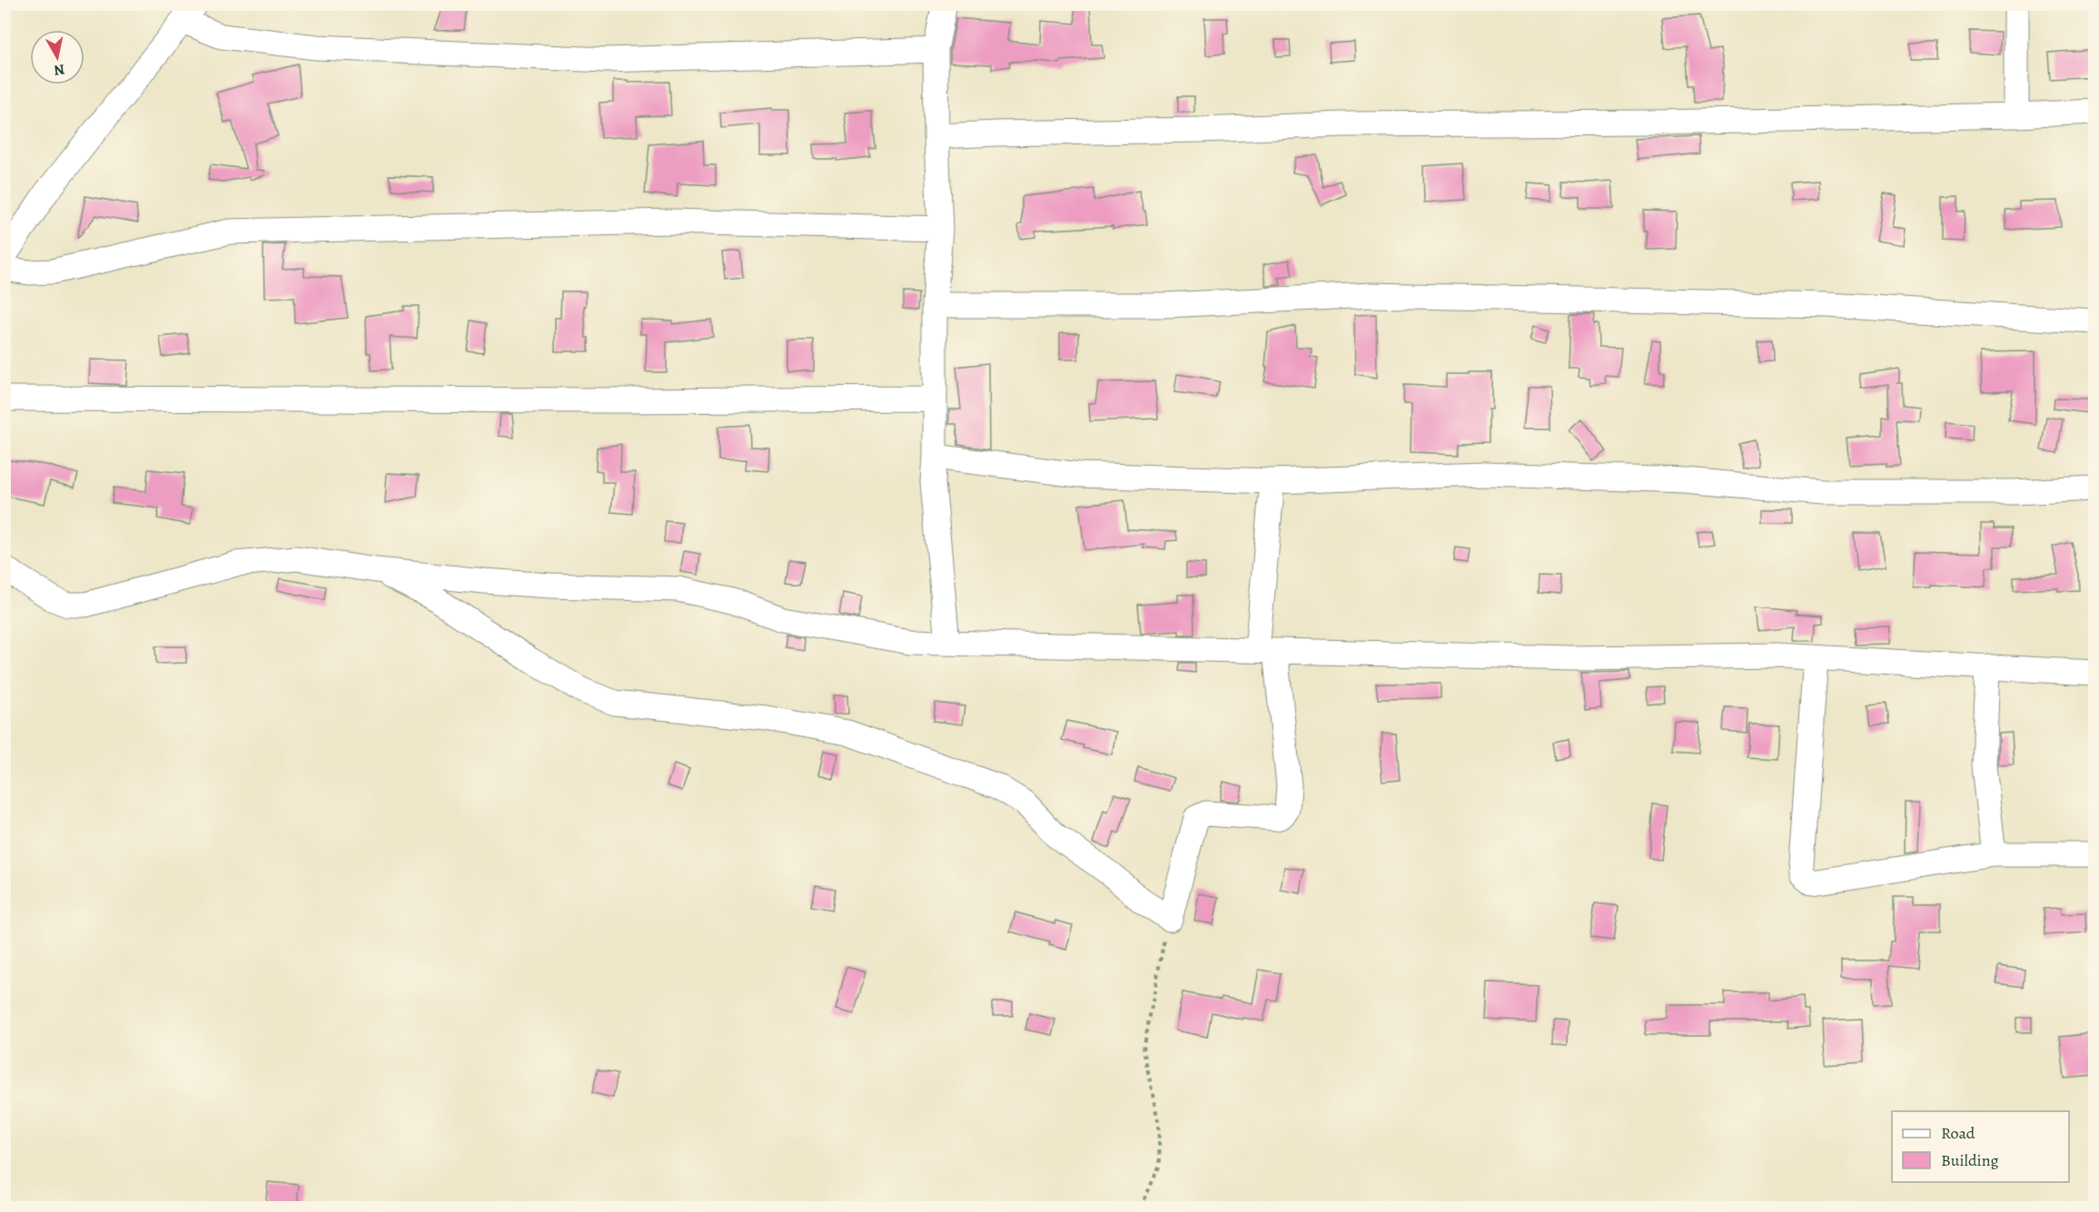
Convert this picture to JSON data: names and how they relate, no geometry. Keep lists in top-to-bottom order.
{
  "legend": ["Road", "Building"],
  "north": "bottom"
}
